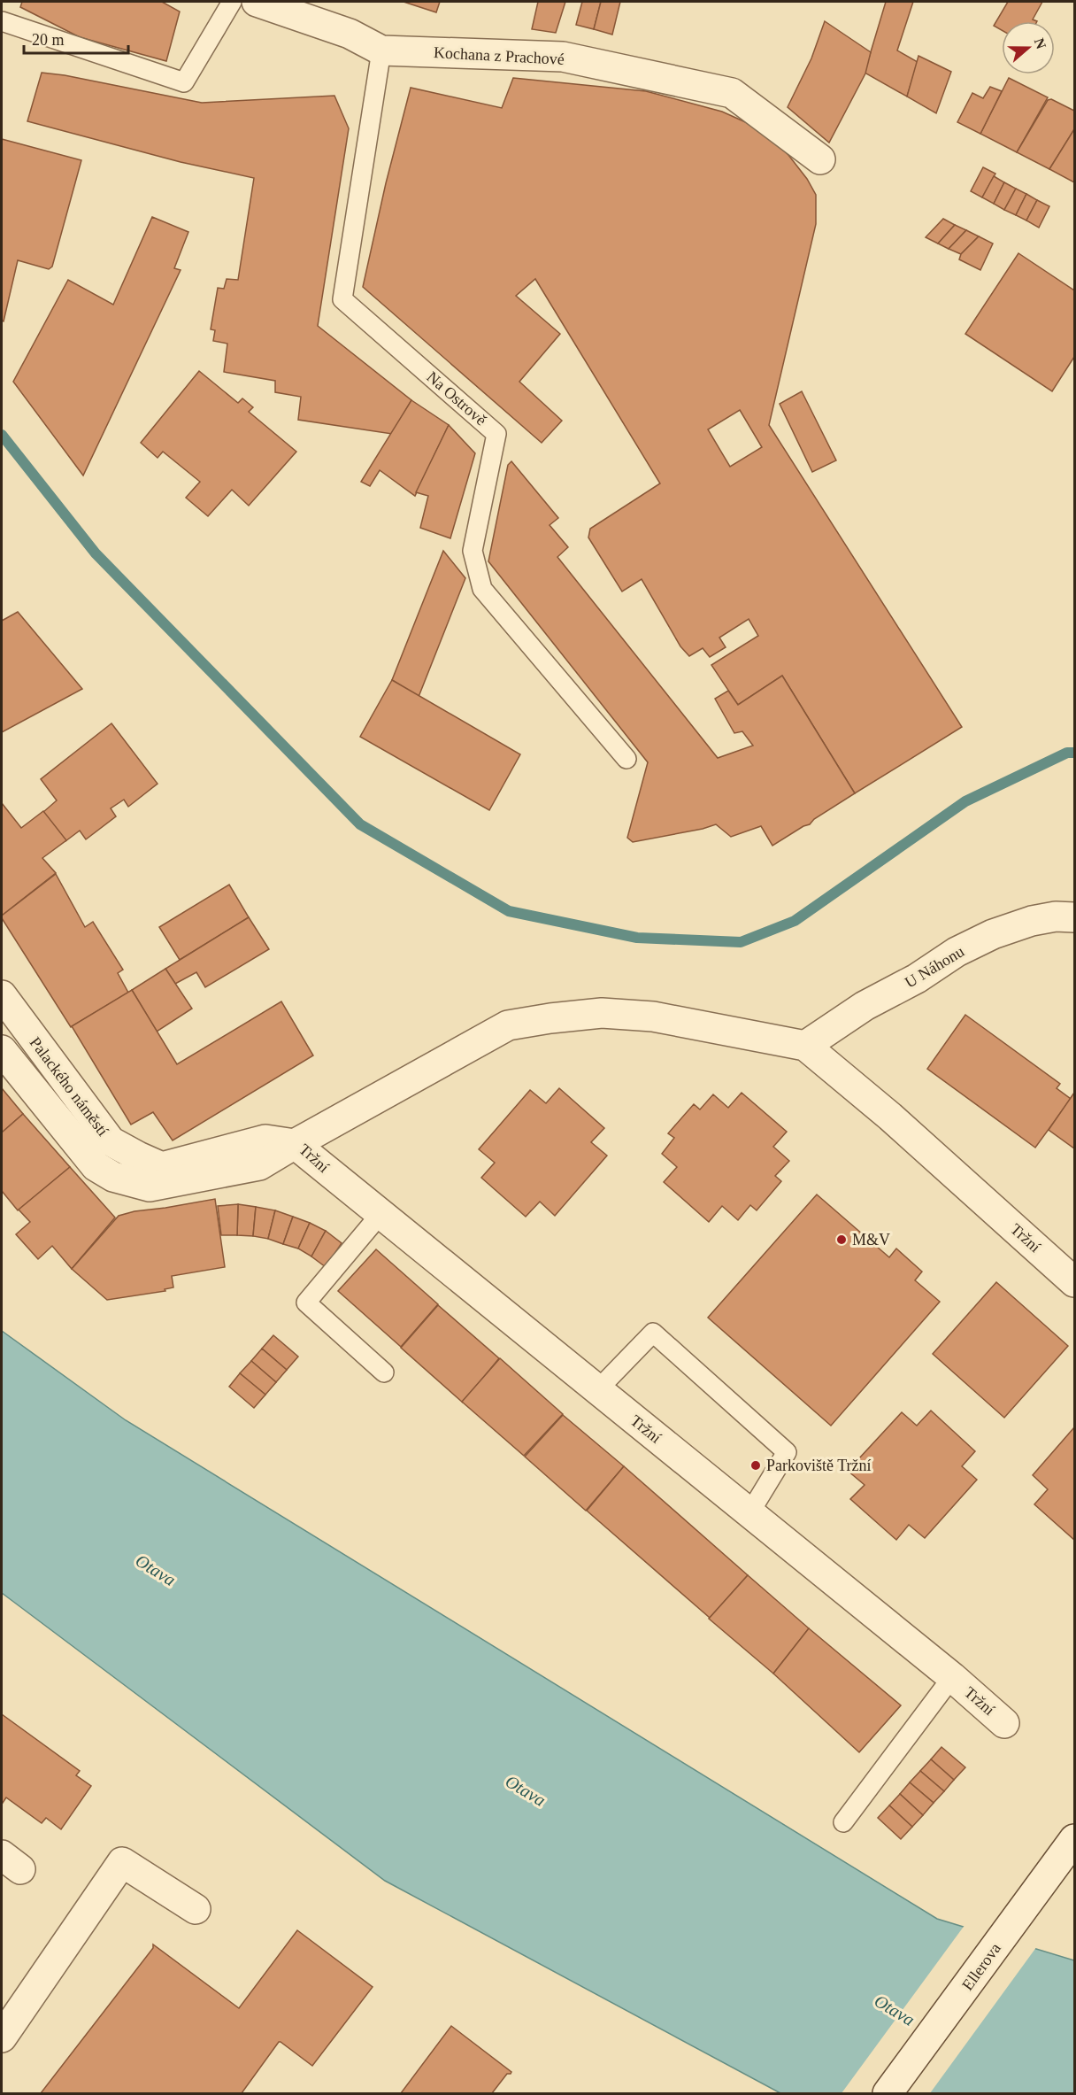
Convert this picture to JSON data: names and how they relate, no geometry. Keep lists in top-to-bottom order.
{
  "streets": {
    "street": [
      "Kochana z Prachové",
      "U Náhonu",
      "Palackého náměstí",
      "Tržní",
      "Ellerova"
    ],
    "lane": ["Na Ostrově"]
  },
  "crossings": [
    ["Kochana z Prachové", "Na Ostrově"],
    ["U Náhonu", "Tržní"],
    ["Palackého náměstí", "Tržní"]
  ],
  "water": ["Otava"],
  "places": ["M&V", "Parkoviště Tržní"],
  "scale_bar": "20 m",
  "north": "right"
}
